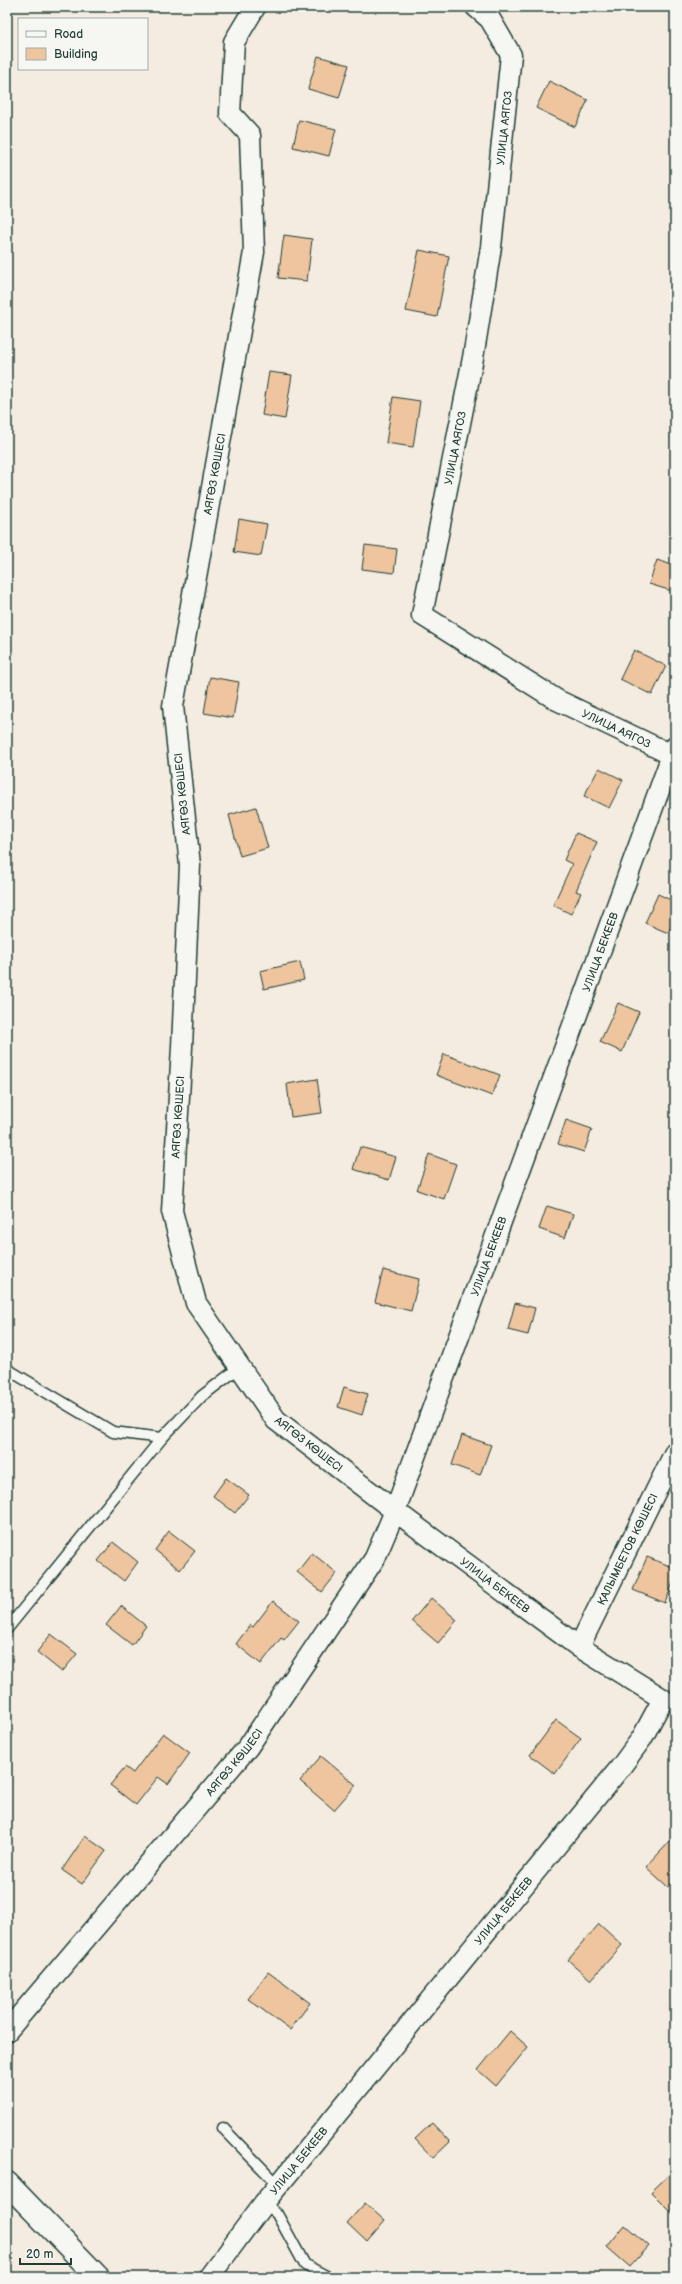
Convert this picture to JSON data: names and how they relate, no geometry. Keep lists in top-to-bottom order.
{
  "streets": {
    "street": [
      "УЛИЦА АЯГОЗ",
      "АЯГӨЗ КӨШЕСІ",
      "УЛИЦА БЕКЕЕВ",
      "ҚАЛЫМБЕТОВ КӨШЕСІ"
    ]
  },
  "crossings": [
    ["УЛИЦА АЯГОЗ", "УЛИЦА БЕКЕЕВ"],
    ["АЯГӨЗ КӨШЕСІ", "УЛИЦА БЕКЕЕВ"],
    ["УЛИЦА БЕКЕЕВ", "ҚАЛЫМБЕТОВ КӨШЕСІ"]
  ],
  "legend": ["Road", "Building"],
  "scale_bar": "20 m"
}
